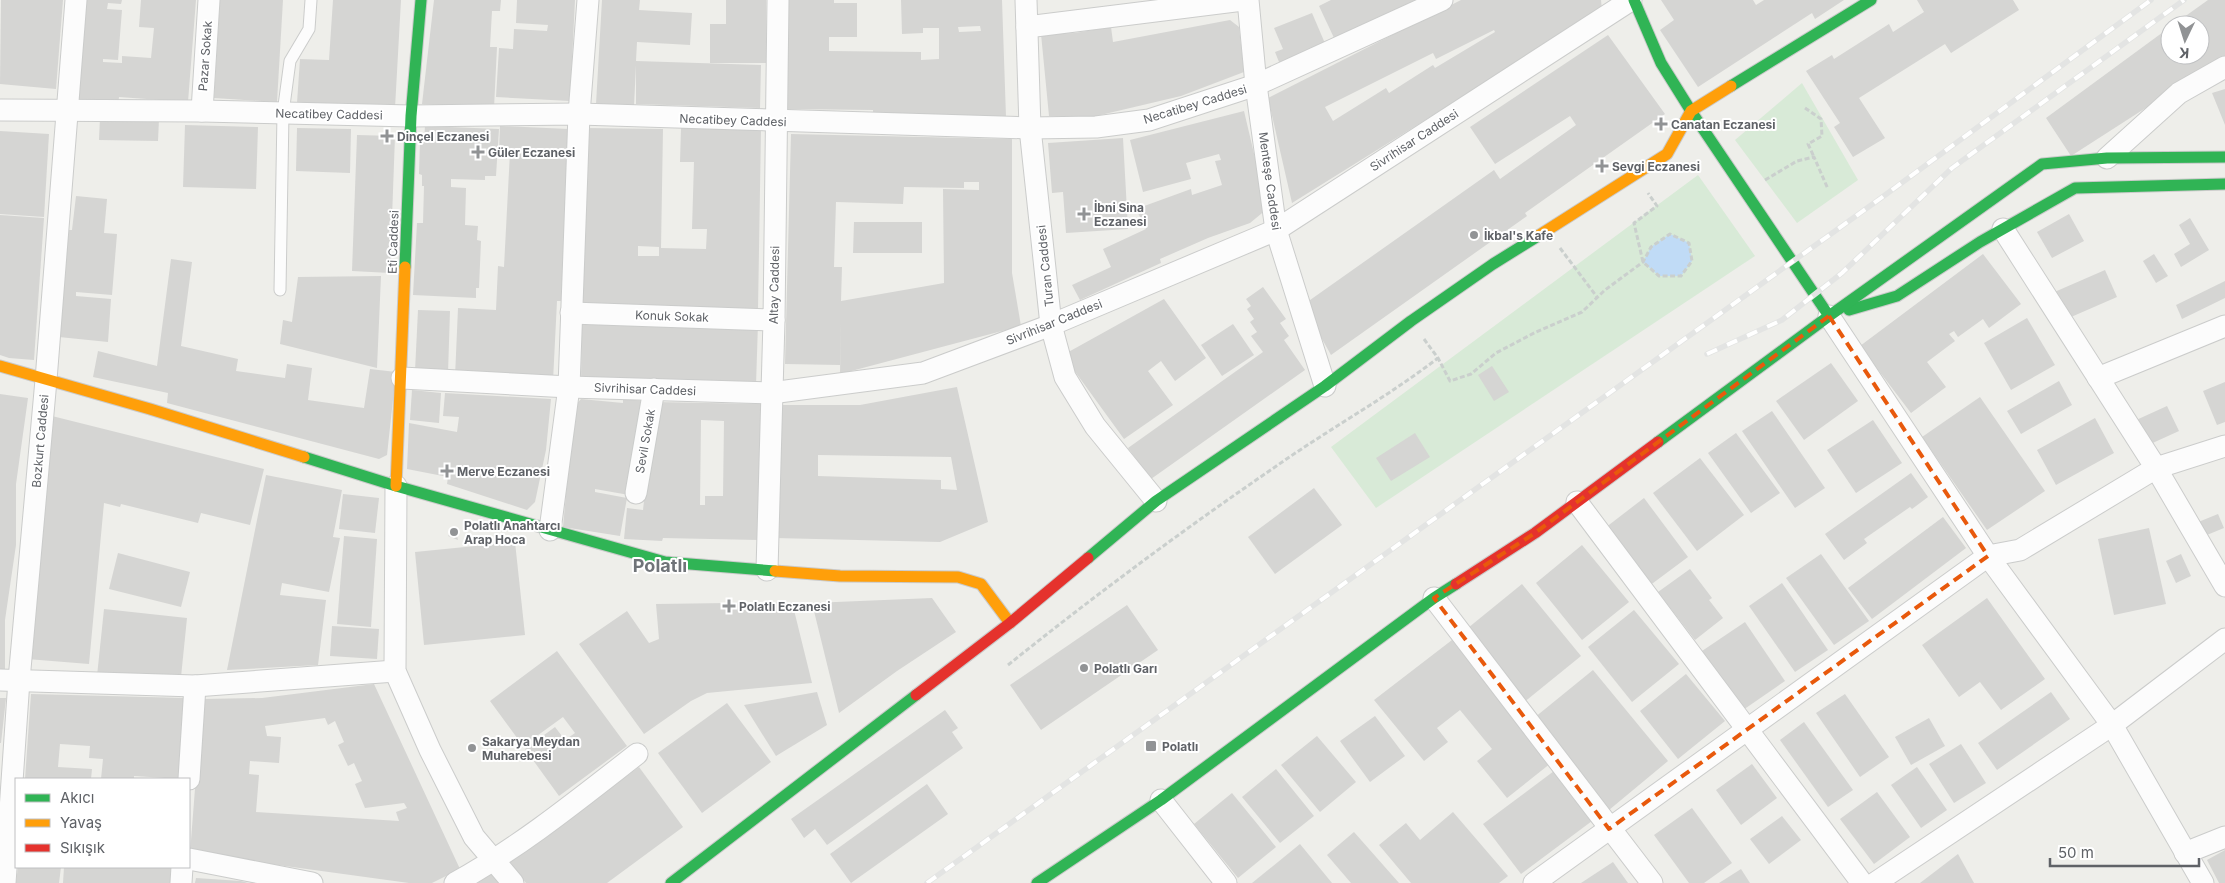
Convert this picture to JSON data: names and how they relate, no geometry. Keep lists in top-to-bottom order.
{
  "streets": {
    "street": [
      "Pazar Sokak",
      "Necatibey Caddesi",
      "Sivrihisar Caddesi",
      "Menteşe Caddesi",
      "Eti Caddesi",
      "Turan Caddesi",
      "Altay Caddesi",
      "Konuk Sokak",
      "Bozkurt Caddesi",
      "Sevil Sokak"
    ]
  },
  "crossings": [
    ["Pazar Sokak", "Necatibey Caddesi"],
    ["Necatibey Caddesi", "Menteşe Caddesi"],
    ["Necatibey Caddesi", "Eti Caddesi"],
    ["Necatibey Caddesi", "Turan Caddesi"],
    ["Necatibey Caddesi", "Altay Caddesi"],
    ["Necatibey Caddesi", "Bozkurt Caddesi"],
    ["Sivrihisar Caddesi", "Menteşe Caddesi"],
    ["Sivrihisar Caddesi", "Eti Caddesi"],
    ["Sivrihisar Caddesi", "Turan Caddesi"],
    ["Sivrihisar Caddesi", "Altay Caddesi"],
    ["Sivrihisar Caddesi", "Sevil Sokak"],
    ["Altay Caddesi", "Konuk Sokak"]
  ],
  "districts": ["Polatlı"],
  "places": {
    "health": [
      "Canatan Eczanesi",
      "Dinçel Eczanesi",
      "Güler Eczanesi",
      "Sevgi Eczanesi",
      "İbni Sina Eczanesi",
      "Merve Eczanesi",
      "Polatlı Eczanesi"
    ],
    "other": [
      "İkbal's Kafe",
      "Polatlı Anahtarcı Arap Hoca",
      "Polatlı Garı",
      "Sakarya Meydan Muharebesi"
    ],
    "transit": ["Polatlı"]
  },
  "legend": ["Akıcı", "Yavaş", "Sıkışık"],
  "scale_bar": "50 m",
  "north": "bottom"
}
